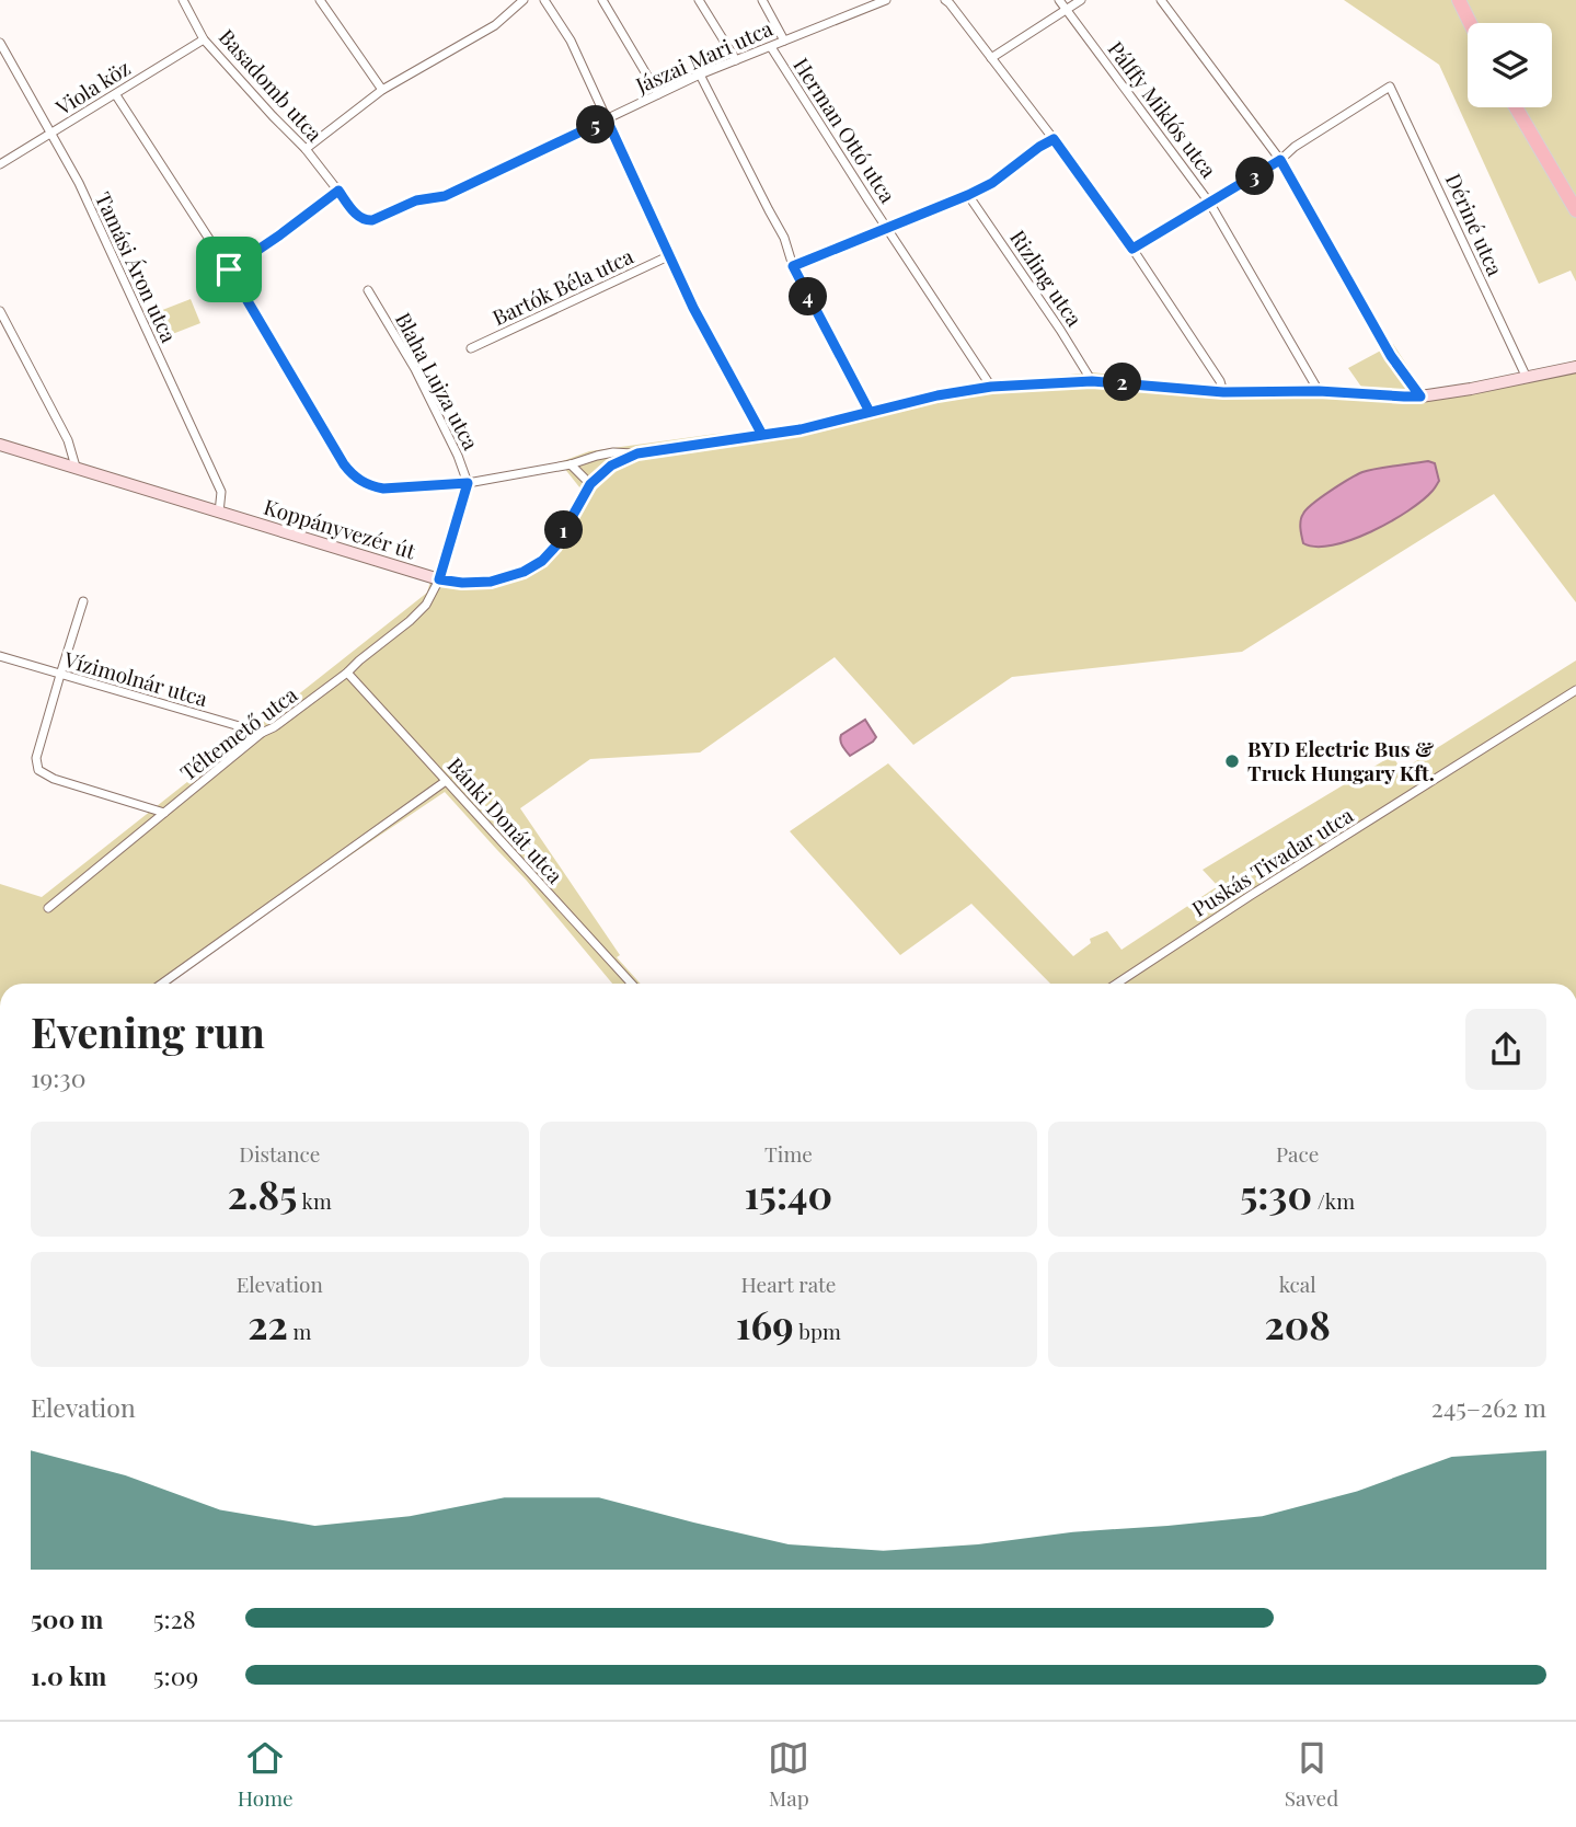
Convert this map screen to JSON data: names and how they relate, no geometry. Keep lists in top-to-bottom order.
{
  "streets": {
    "street": [
      "Jászai Mari utca",
      "Basadomb utca",
      "Viola köz",
      "Pálffy Miklós utca",
      "Herman Ottó utca",
      "Dériné utca",
      "Tamási Áron utca",
      "Rizling utca",
      "Bartók Béla utca",
      "Blaha Lujza utca",
      "Koppányvezér út",
      "Vízimolnár utca",
      "Téltemető utca",
      "Bánki Donát utca",
      "Puskás Tivadar utca"
    ]
  },
  "crossings": [
    ["Jászai Mari utca", "Basadomb utca"],
    ["Jászai Mari utca", "Herman Ottó utca"],
    ["Basadomb utca", "Viola köz"],
    ["Viola köz", "Tamási Áron utca"],
    ["Pálffy Miklós utca", "Koppányvezér út"],
    ["Herman Ottó utca", "Koppányvezér út"],
    ["Dériné utca", "Koppányvezér út"],
    ["Tamási Áron utca", "Koppányvezér út"],
    ["Rizling utca", "Koppányvezér út"],
    ["Blaha Lujza utca", "Koppányvezér út"],
    ["Blaha Lujza utca", "Téltemető utca"],
    ["Koppányvezér út", "Téltemető utca"],
    ["Vízimolnár utca", "Téltemető utca"],
    ["Téltemető utca", "Bánki Donát utca"]
  ],
  "places": ["BYD Electric Bus & Truck Hungary Kft."],
  "page": {
    "pins": [
      "5",
      "3",
      "4",
      "2",
      "1"
    ],
    "heading": ["Evening run", "19:30"],
    "stats": [
      ["Distance", "2.85 km"],
      ["Time", "15:40"],
      ["Pace", "5:30 /km"],
      ["Elevation", "22 m"],
      ["Heart rate", "169 bpm"],
      ["kcal", "208"]
    ],
    "chart": ["Elevation", "245–262 m"],
    "list": [
      {
        "name": "500 m",
        "note": "5:28"
      },
      {
        "name": "1.0 km",
        "note": "5:09"
      }
    ],
    "tabs": ["Home", "Map", "Saved"]
  }
}
